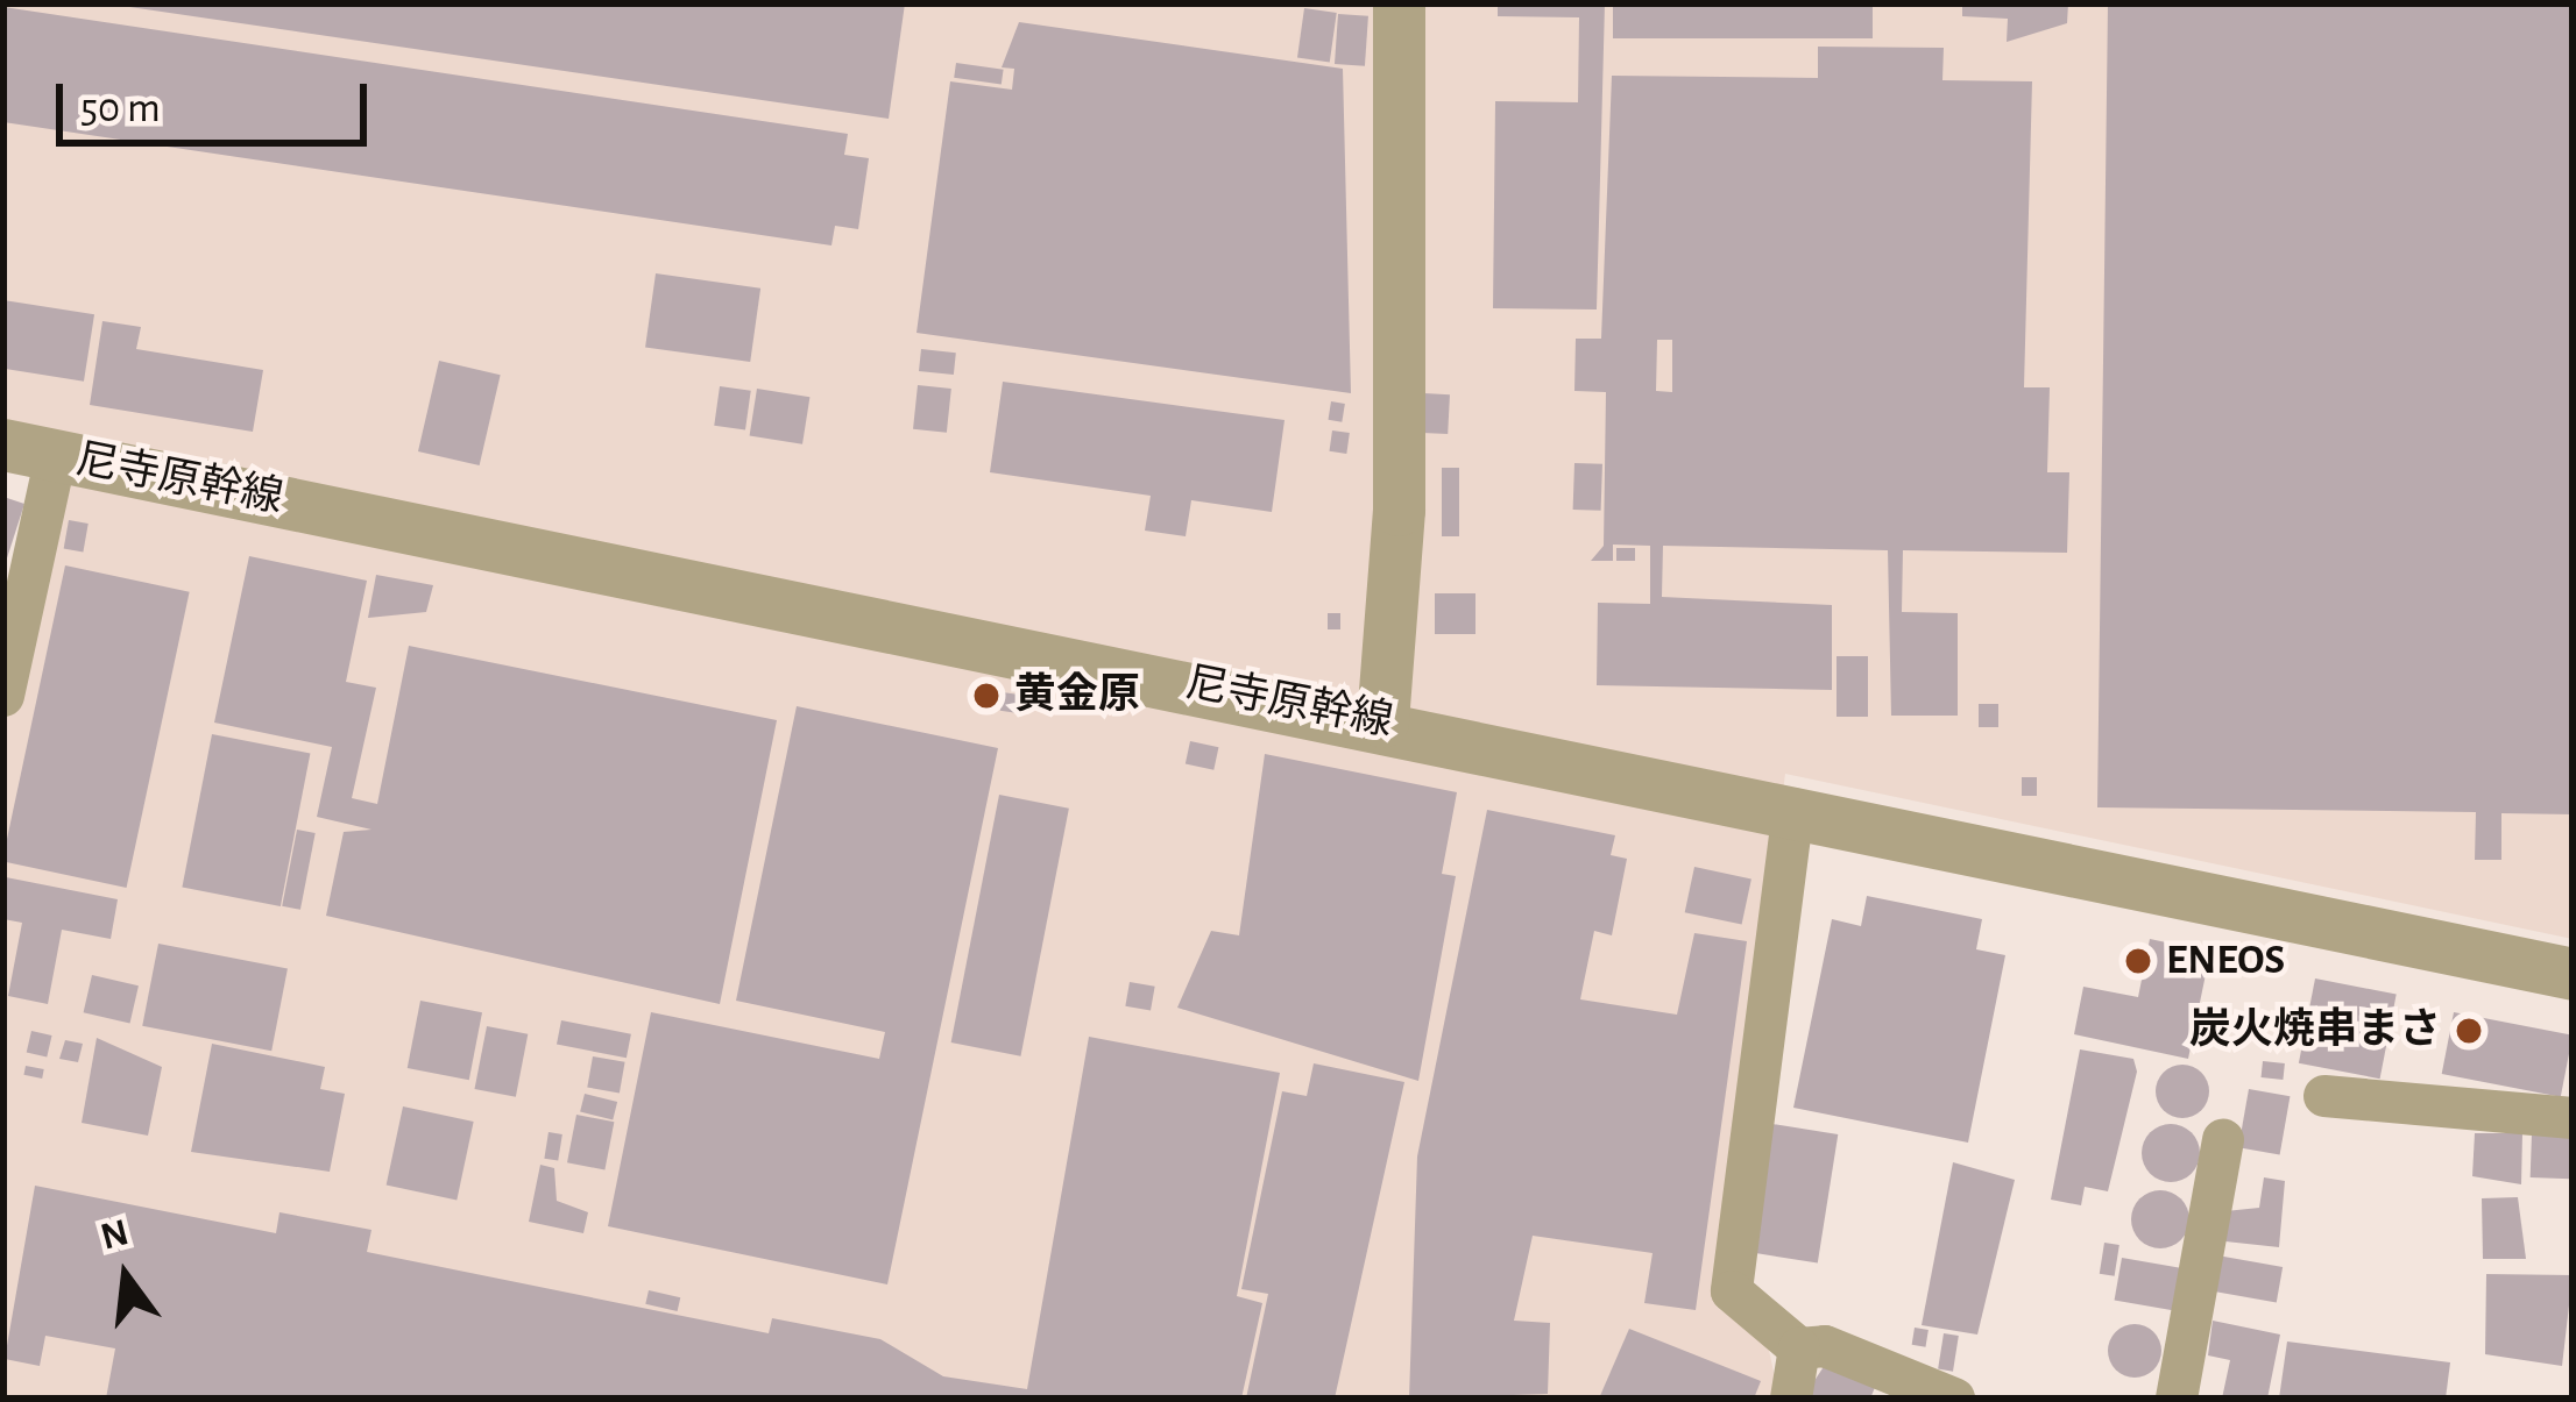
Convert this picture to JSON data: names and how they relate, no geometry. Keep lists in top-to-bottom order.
{
  "streets": {
    "street": ["尼寺原幹線"]
  },
  "places": ["黄金原", "ENEOS", "炭火焼串まさ"],
  "scale_bar": "50 m",
  "north": "top"
}
